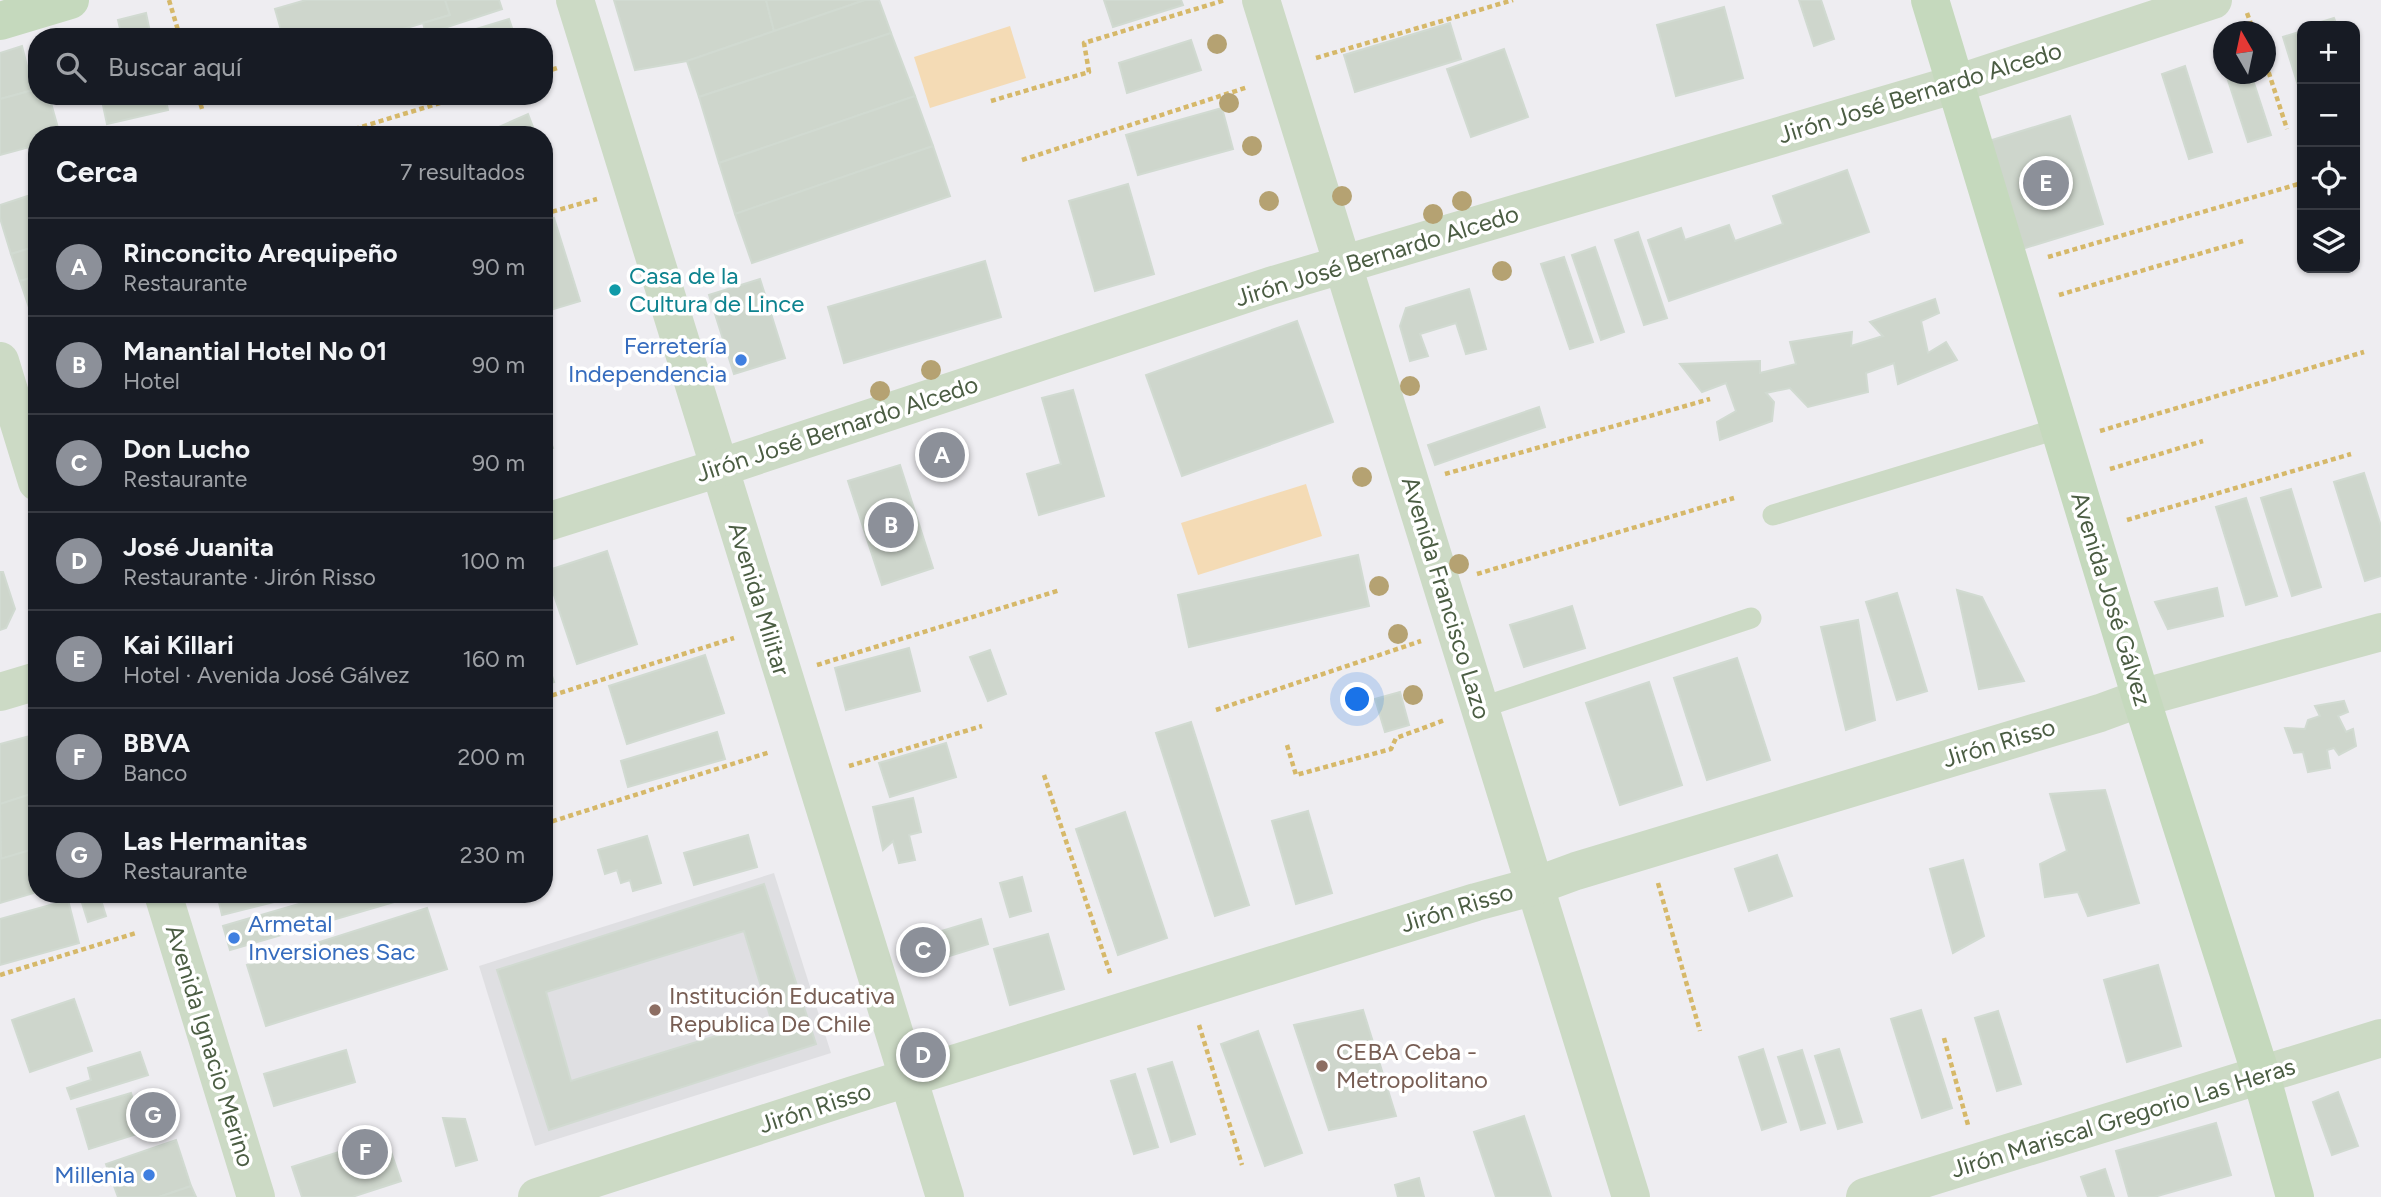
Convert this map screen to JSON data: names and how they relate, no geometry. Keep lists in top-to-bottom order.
{
  "streets": {
    "street": [
      "Jirón José Bernardo Alcedo",
      "Avenida Francisco Lazo",
      "Avenida Militar",
      "Avenida José Gálvez",
      "Jirón Risso",
      "Avenida Ignacio Merino",
      "Jirón Mariscal Gregorio Las Heras"
    ]
  },
  "crossings": [
    ["Jirón José Bernardo Alcedo", "Avenida Francisco Lazo"],
    ["Jirón José Bernardo Alcedo", "Avenida Militar"],
    ["Jirón José Bernardo Alcedo", "Avenida José Gálvez"],
    ["Avenida Francisco Lazo", "Jirón Risso"],
    ["Avenida Militar", "Jirón Risso"],
    ["Avenida José Gálvez", "Jirón Risso"],
    ["Avenida José Gálvez", "Jirón Mariscal Gregorio Las Heras"]
  ],
  "places": [
    "Casa de la Cultura de Lince",
    "Ferretería Independencia",
    "Armetal Inversiones Sac",
    "Institución Educativa Republica De Chile",
    "CEBA Ceba - Metropolitano",
    "Millenia"
  ],
  "north": "top",
  "page": {
    "map_buttons": ["+", "−"],
    "search": "Buscar aquí",
    "heading": ["Cerca", "7 resultados"],
    "pins": [
      "E",
      "A",
      "B",
      "C",
      "D",
      "G",
      "F"
    ],
    "list": [
      {
        "mark": "A",
        "name": "Rinconcito Arequipeño",
        "note": "Restaurante",
        "value": "90 m"
      },
      {
        "mark": "B",
        "name": "Manantial Hotel No 01",
        "note": "Hotel",
        "value": "90 m"
      },
      {
        "mark": "C",
        "name": "Don Lucho",
        "note": "Restaurante",
        "value": "90 m"
      },
      {
        "mark": "D",
        "name": "José Juanita",
        "note": "Restaurante · Jirón Risso",
        "value": "100 m"
      },
      {
        "mark": "E",
        "name": "Kai Killari",
        "note": "Hotel · Avenida José Gálvez",
        "value": "160 m"
      },
      {
        "mark": "F",
        "name": "BBVA",
        "note": "Banco",
        "value": "200 m"
      },
      {
        "mark": "G",
        "name": "Las Hermanitas",
        "note": "Restaurante",
        "value": "230 m"
      }
    ]
  }
}
